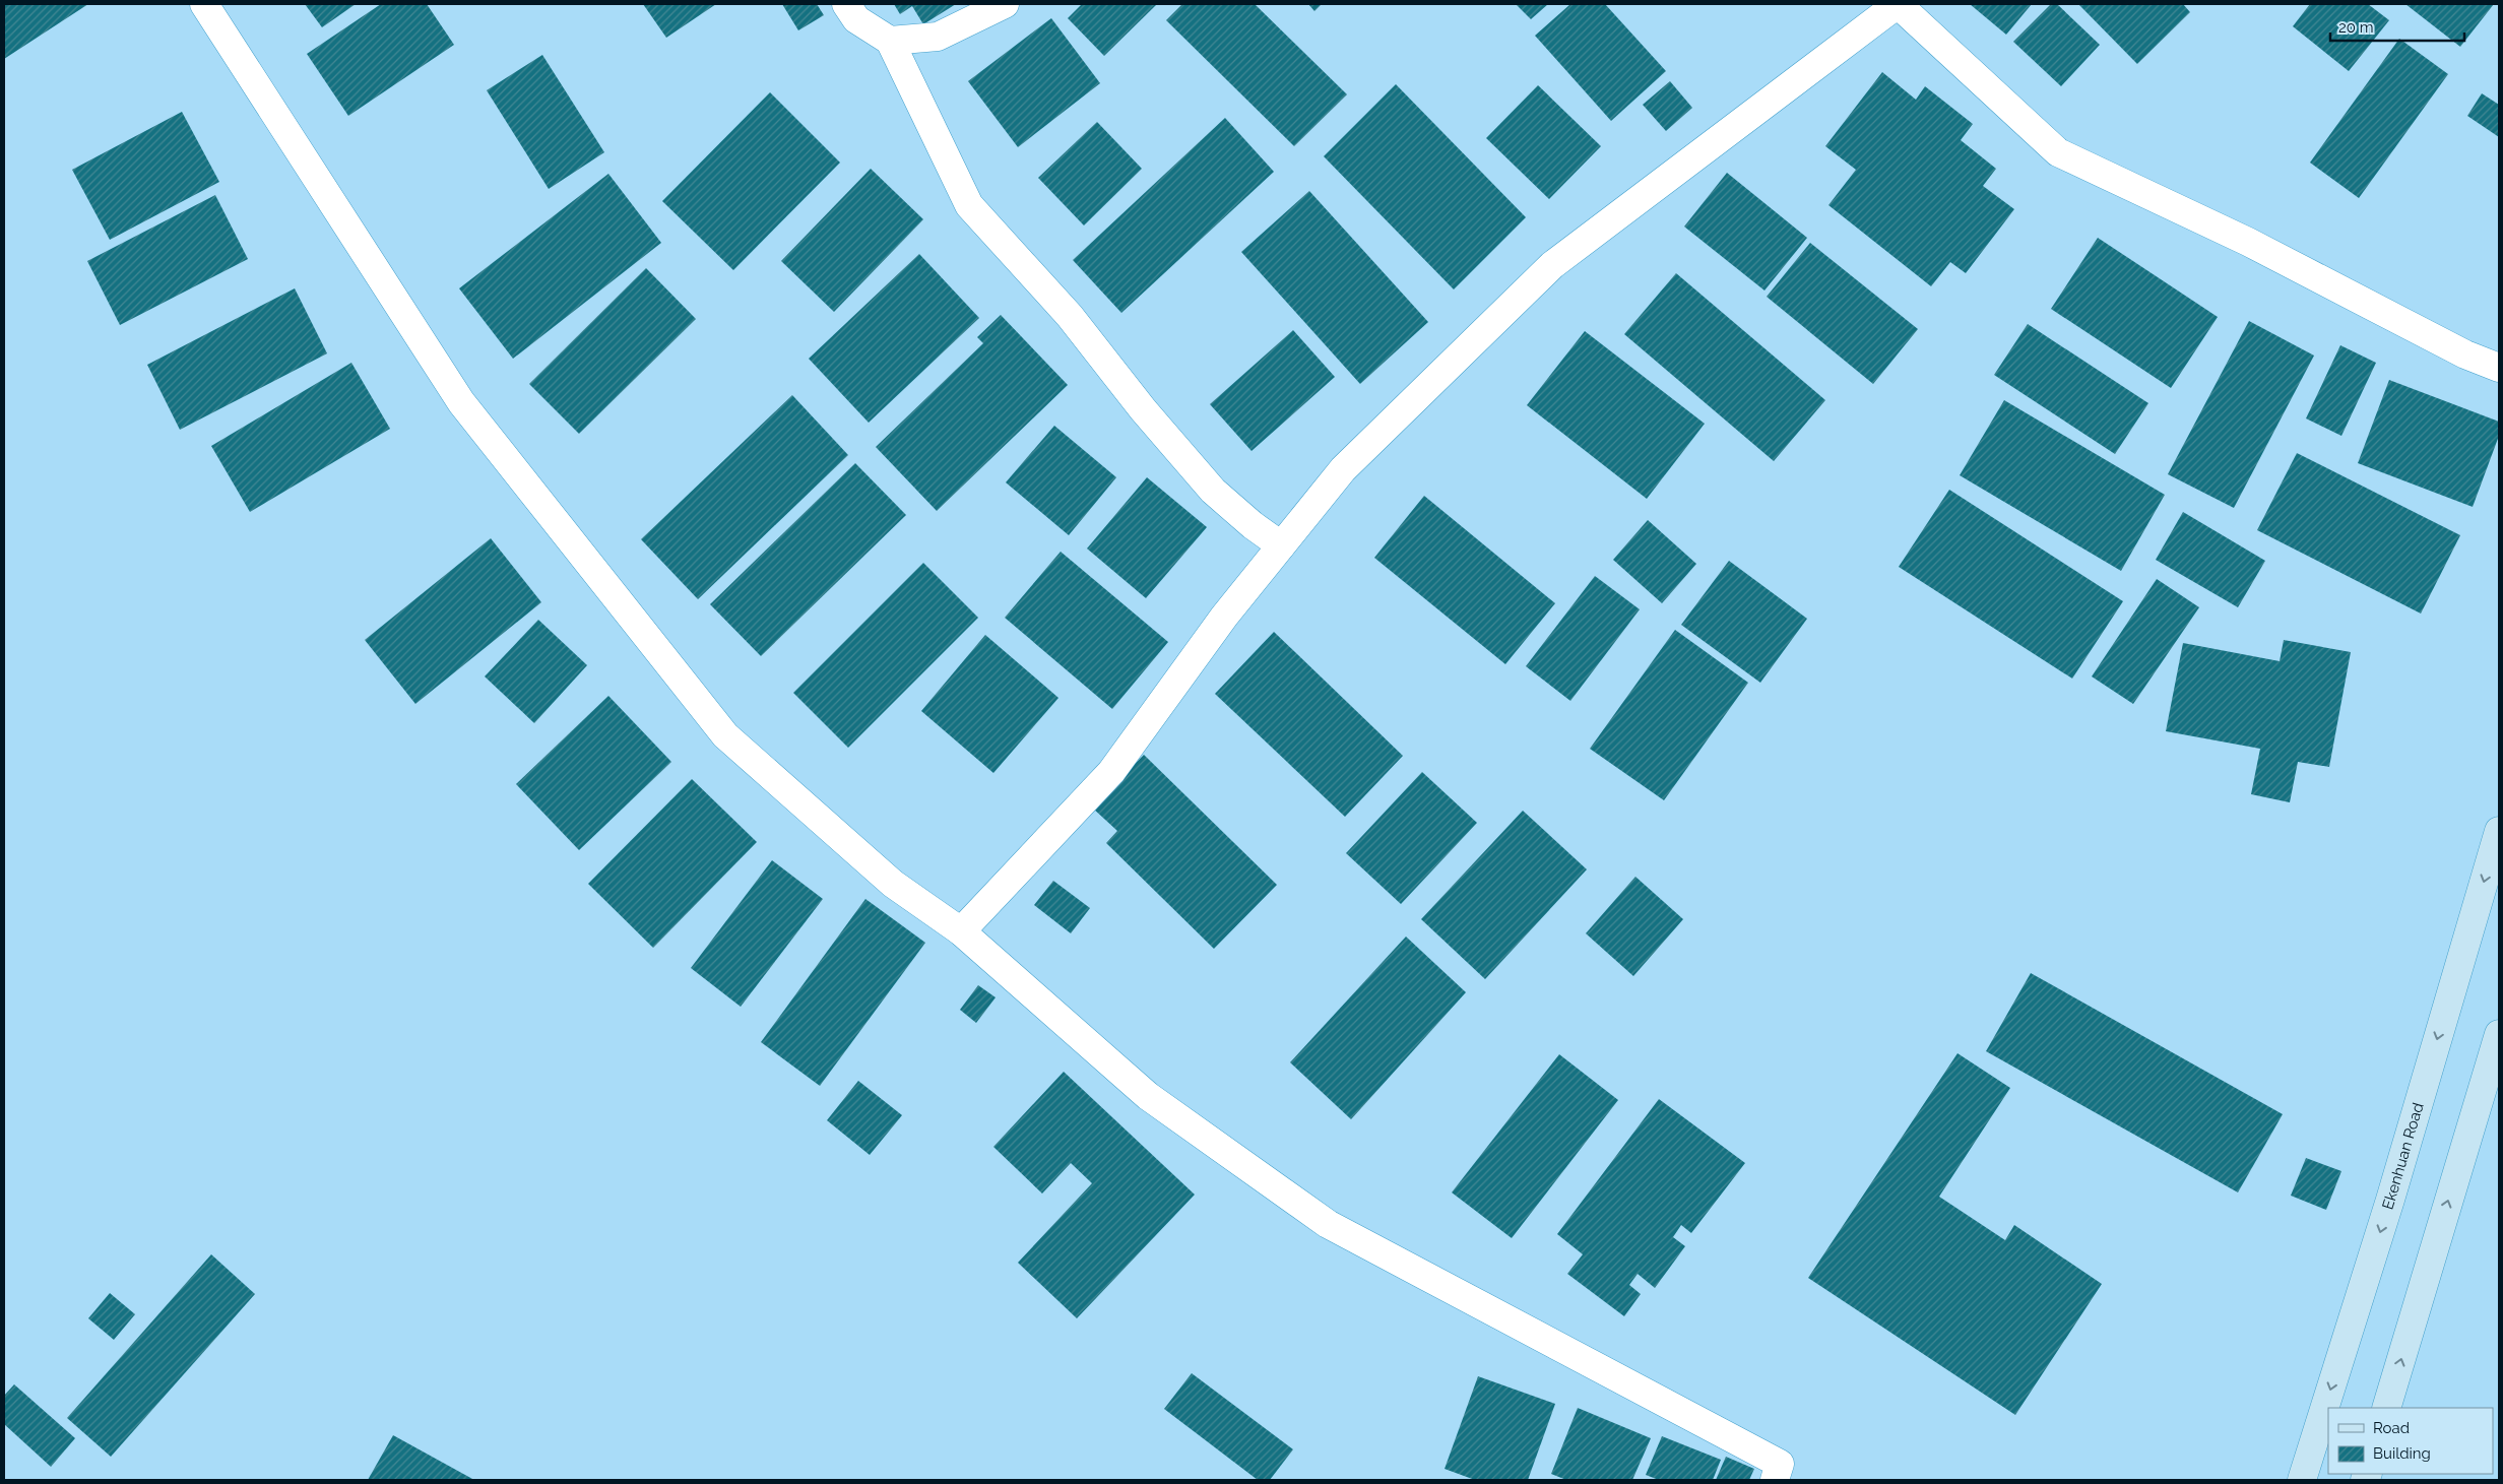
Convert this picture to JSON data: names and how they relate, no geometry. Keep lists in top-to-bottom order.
{
  "streets": {
    "main road": ["Ekenhuan Road"]
  },
  "legend": ["Road", "Building"],
  "scale_bar": "20 m"
}
